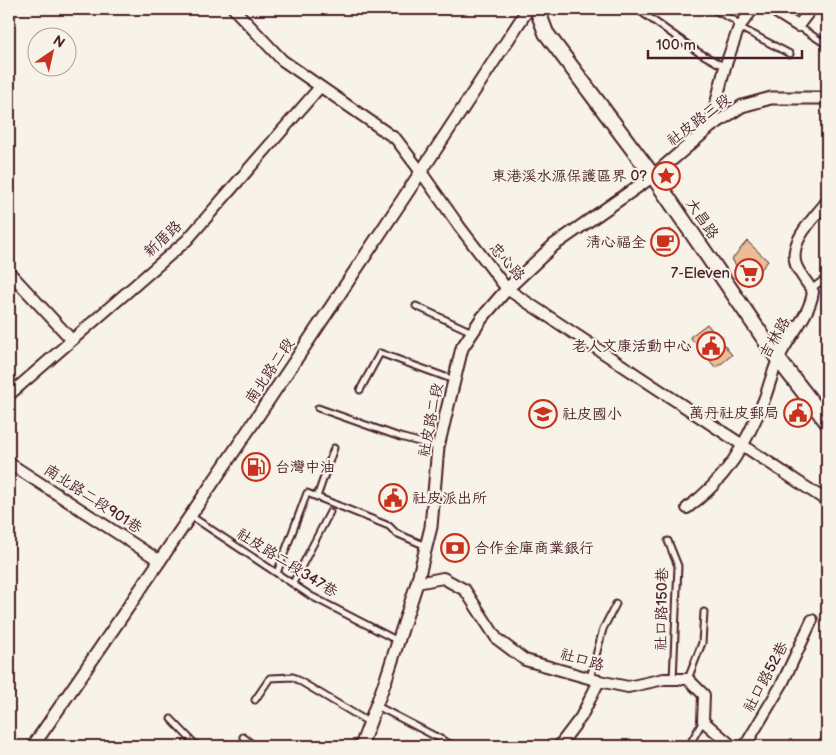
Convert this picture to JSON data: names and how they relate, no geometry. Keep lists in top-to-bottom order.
{
  "streets": {
    "main road": ["大昌路"],
    "street": [
      "社皮路三段",
      "新厝路",
      "忠心路",
      "吉林路",
      "南北路二段",
      "社皮路二段",
      "南北路二段901巷",
      "社口路",
      "社口路52巷"
    ],
    "lane": ["社皮路二段347巷", "社口路150巷"]
  },
  "crossings": [
    ["社皮路三段", "大昌路"],
    ["社皮路三段", "社皮路二段"],
    ["大昌路", "吉林路"],
    ["大昌路", "社皮路二段"],
    ["新厝路", "忠心路"],
    ["忠心路", "吉林路"],
    ["忠心路", "南北路二段"],
    ["忠心路", "社皮路二段"],
    ["南北路二段", "南北路二段901巷"],
    ["南北路二段", "社皮路二段347巷"],
    ["社皮路二段", "社皮路二段347巷"],
    ["社皮路二段", "社口路"],
    ["社口路150巷", "社口路"]
  ],
  "places": {
    "place": ["東港溪水源保護區界 0?"],
    "cafe": ["清心福全"],
    "supermarket": ["7-Eleven"],
    "public building": ["老人文康活動中心", "萬丹社皮郵局", "社皮派出所"],
    "school or university": ["社皮國小"],
    "fuel station": ["台灣中油"],
    "bank": ["合作金庫商業銀行"]
  },
  "scale_bar": "100 m",
  "north": "top right"
}
